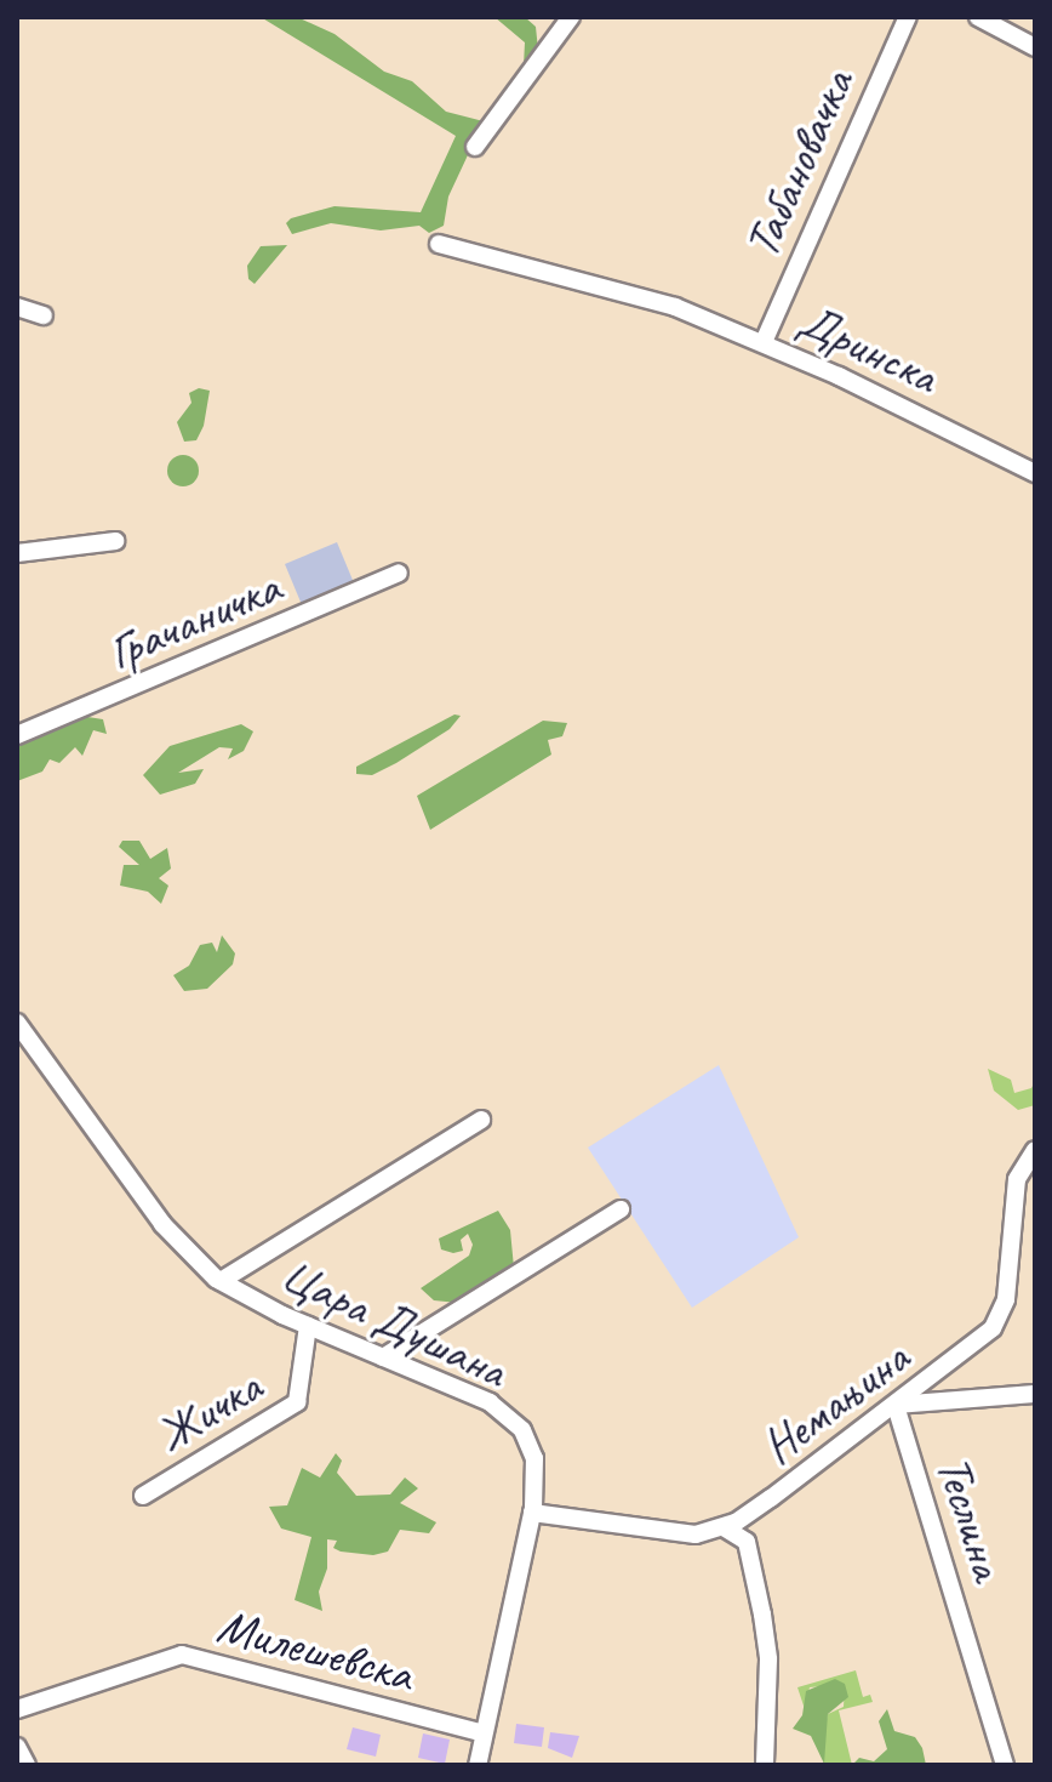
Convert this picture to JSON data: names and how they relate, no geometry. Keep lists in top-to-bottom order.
{
  "streets": {
    "street": [
      "Табановачка",
      "Дринска",
      "Грачаничка",
      "Цара Душана",
      "Немањина",
      "Жичка",
      "Теслина",
      "Милешевска"
    ]
  },
  "crossings": [
    ["Табановачка", "Дринска"],
    ["Цара Душана", "Немањина"],
    ["Цара Душана", "Жичка"],
    ["Цара Душана", "Милешевска"],
    ["Немањина", "Теслина"]
  ]
}
